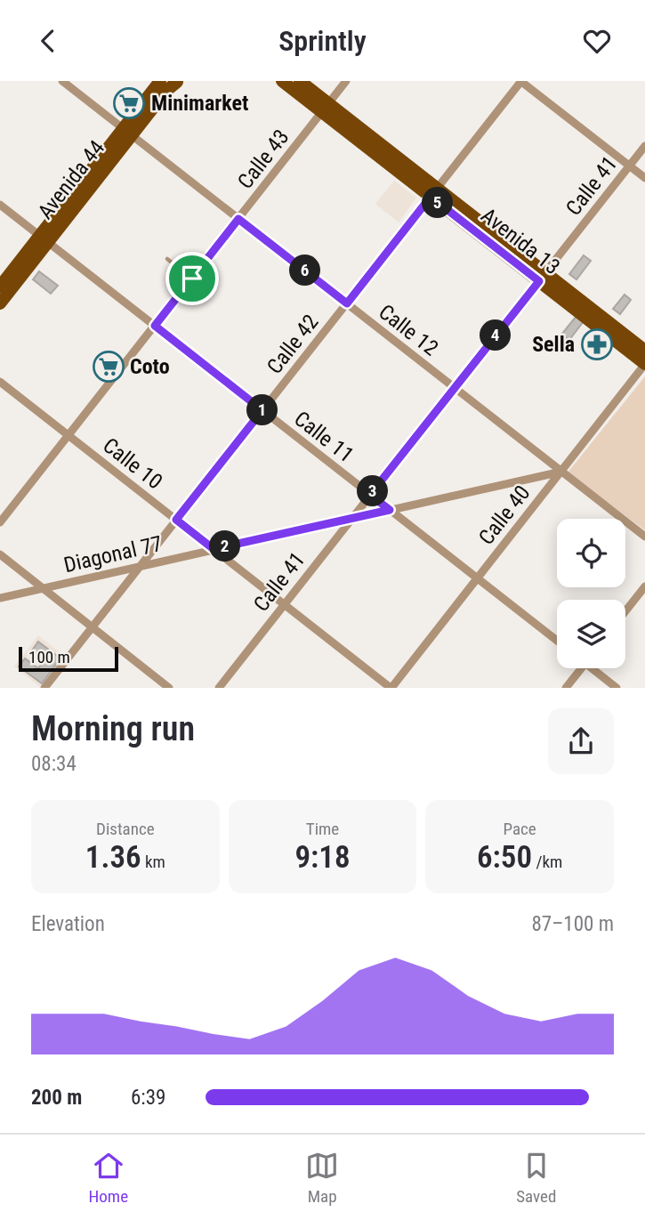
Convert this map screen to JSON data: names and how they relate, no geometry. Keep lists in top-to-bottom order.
{
  "streets": {
    "main road": ["Avenida 44", "Avenida 13"],
    "street": [
      "Calle 43",
      "Calle 41",
      "Calle 12",
      "Calle 42",
      "Calle 11",
      "Calle 10",
      "Calle 40",
      "Diagonal 77"
    ]
  },
  "crossings": [
    ["Calle 43", "Avenida 13"],
    ["Calle 43", "Calle 12"],
    ["Calle 43", "Calle 11"],
    ["Calle 43", "Calle 10"],
    ["Avenida 44", "Calle 12"],
    ["Avenida 44", "Calle 11"],
    ["Calle 41", "Avenida 13"],
    ["Calle 41", "Calle 12"],
    ["Calle 41", "Calle 11"],
    ["Calle 41", "Calle 10"],
    ["Calle 41", "Diagonal 77"],
    ["Avenida 13", "Calle 42"],
    ["Avenida 13", "Calle 40"],
    ["Calle 12", "Calle 42"],
    ["Calle 12", "Calle 40"],
    ["Calle 12", "Diagonal 77"],
    ["Calle 42", "Calle 11"],
    ["Calle 42", "Calle 10"],
    ["Calle 42", "Diagonal 77"],
    ["Calle 11", "Calle 40"],
    ["Calle 11", "Diagonal 77"],
    ["Calle 10", "Calle 40"],
    ["Calle 10", "Diagonal 77"],
    ["Calle 40", "Diagonal 77"]
  ],
  "places": {
    "supermarket": ["Minimarket", "Coto"],
    "pharmacy": ["Sella"]
  },
  "scale_bar": "100 m",
  "page": {
    "header": "Sprintly",
    "pins": [
      "5",
      "6",
      "4",
      "1",
      "3",
      "2"
    ],
    "scale": "100 m",
    "heading": ["Morning run", "08:34"],
    "stats": [
      ["Distance", "1.36 km"],
      ["Time", "9:18"],
      ["Pace", "6:50 /km"]
    ],
    "chart": ["Elevation", "87–100 m"],
    "list": [
      {
        "name": "200 m",
        "note": "6:39"
      }
    ],
    "tabs": ["Home", "Map", "Saved"]
  }
}
